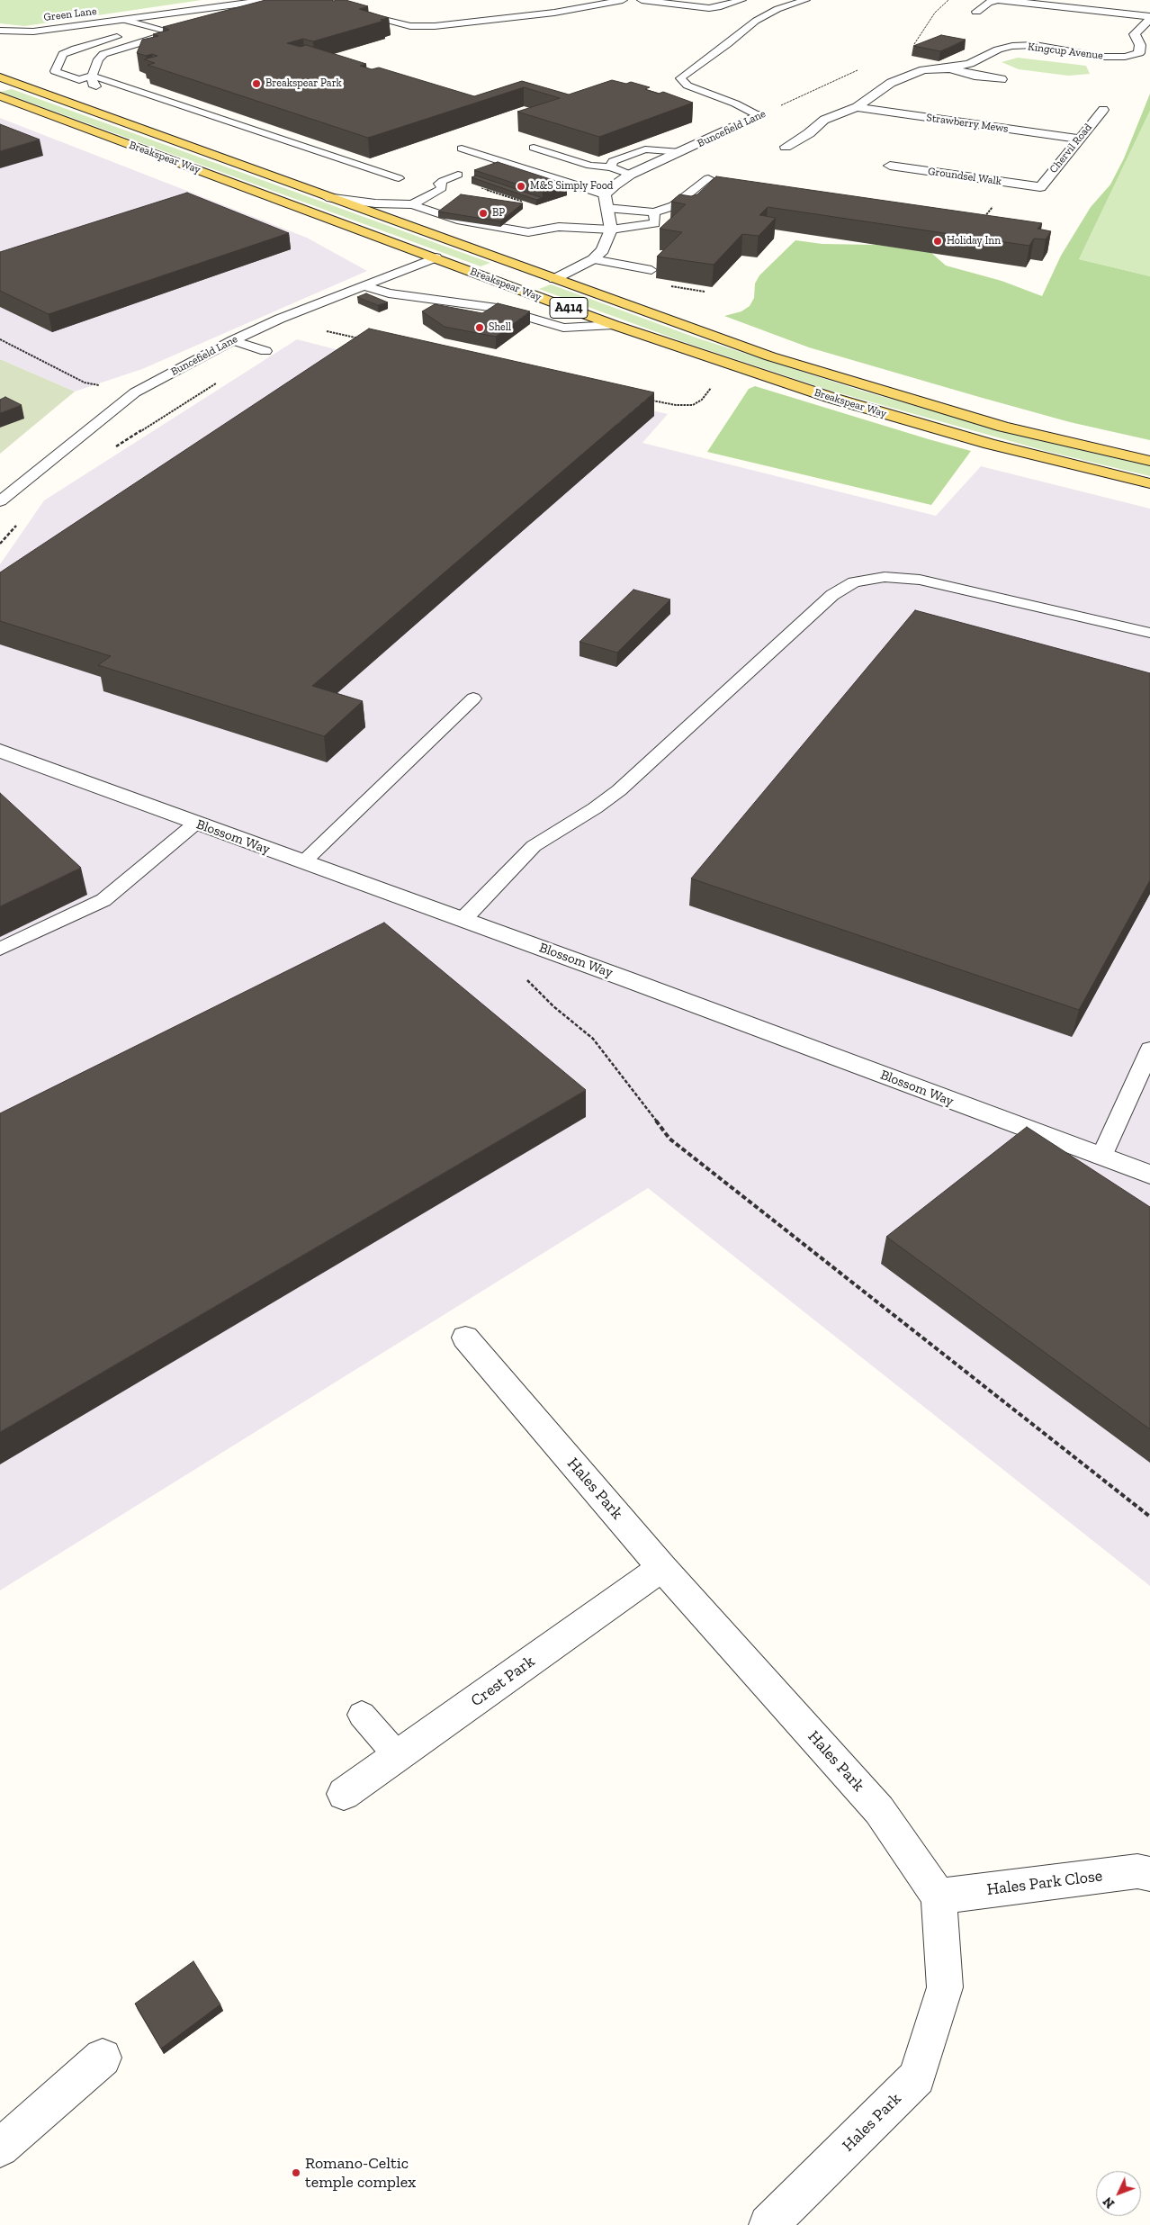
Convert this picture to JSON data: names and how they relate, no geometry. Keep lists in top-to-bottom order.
{
  "streets": {
    "main road": ["Breakspear Way", "A414"],
    "street": [
      "Green Lane",
      "Kingcup Avenue",
      "Strawberry Mews",
      "Buncefield Lane",
      "Chervil Road",
      "Groundsel Walk",
      "Blossom Way",
      "Hales Park",
      "Crest Park",
      "Hales Park Close"
    ]
  },
  "crossings": [
    ["Kingcup Avenue", "Strawberry Mews"],
    ["Strawberry Mews", "Chervil Road"],
    ["Buncefield Lane", "Breakspear Way"],
    ["Chervil Road", "Groundsel Walk"],
    ["Hales Park", "Crest Park"],
    ["Hales Park", "Hales Park Close"]
  ],
  "places": [
    "Breakspear Park",
    "M&S Simply Food",
    "BP",
    "Holiday Inn",
    "Shell",
    "Romano-Celtic temple complex"
  ],
  "north": "bottom left"
}
